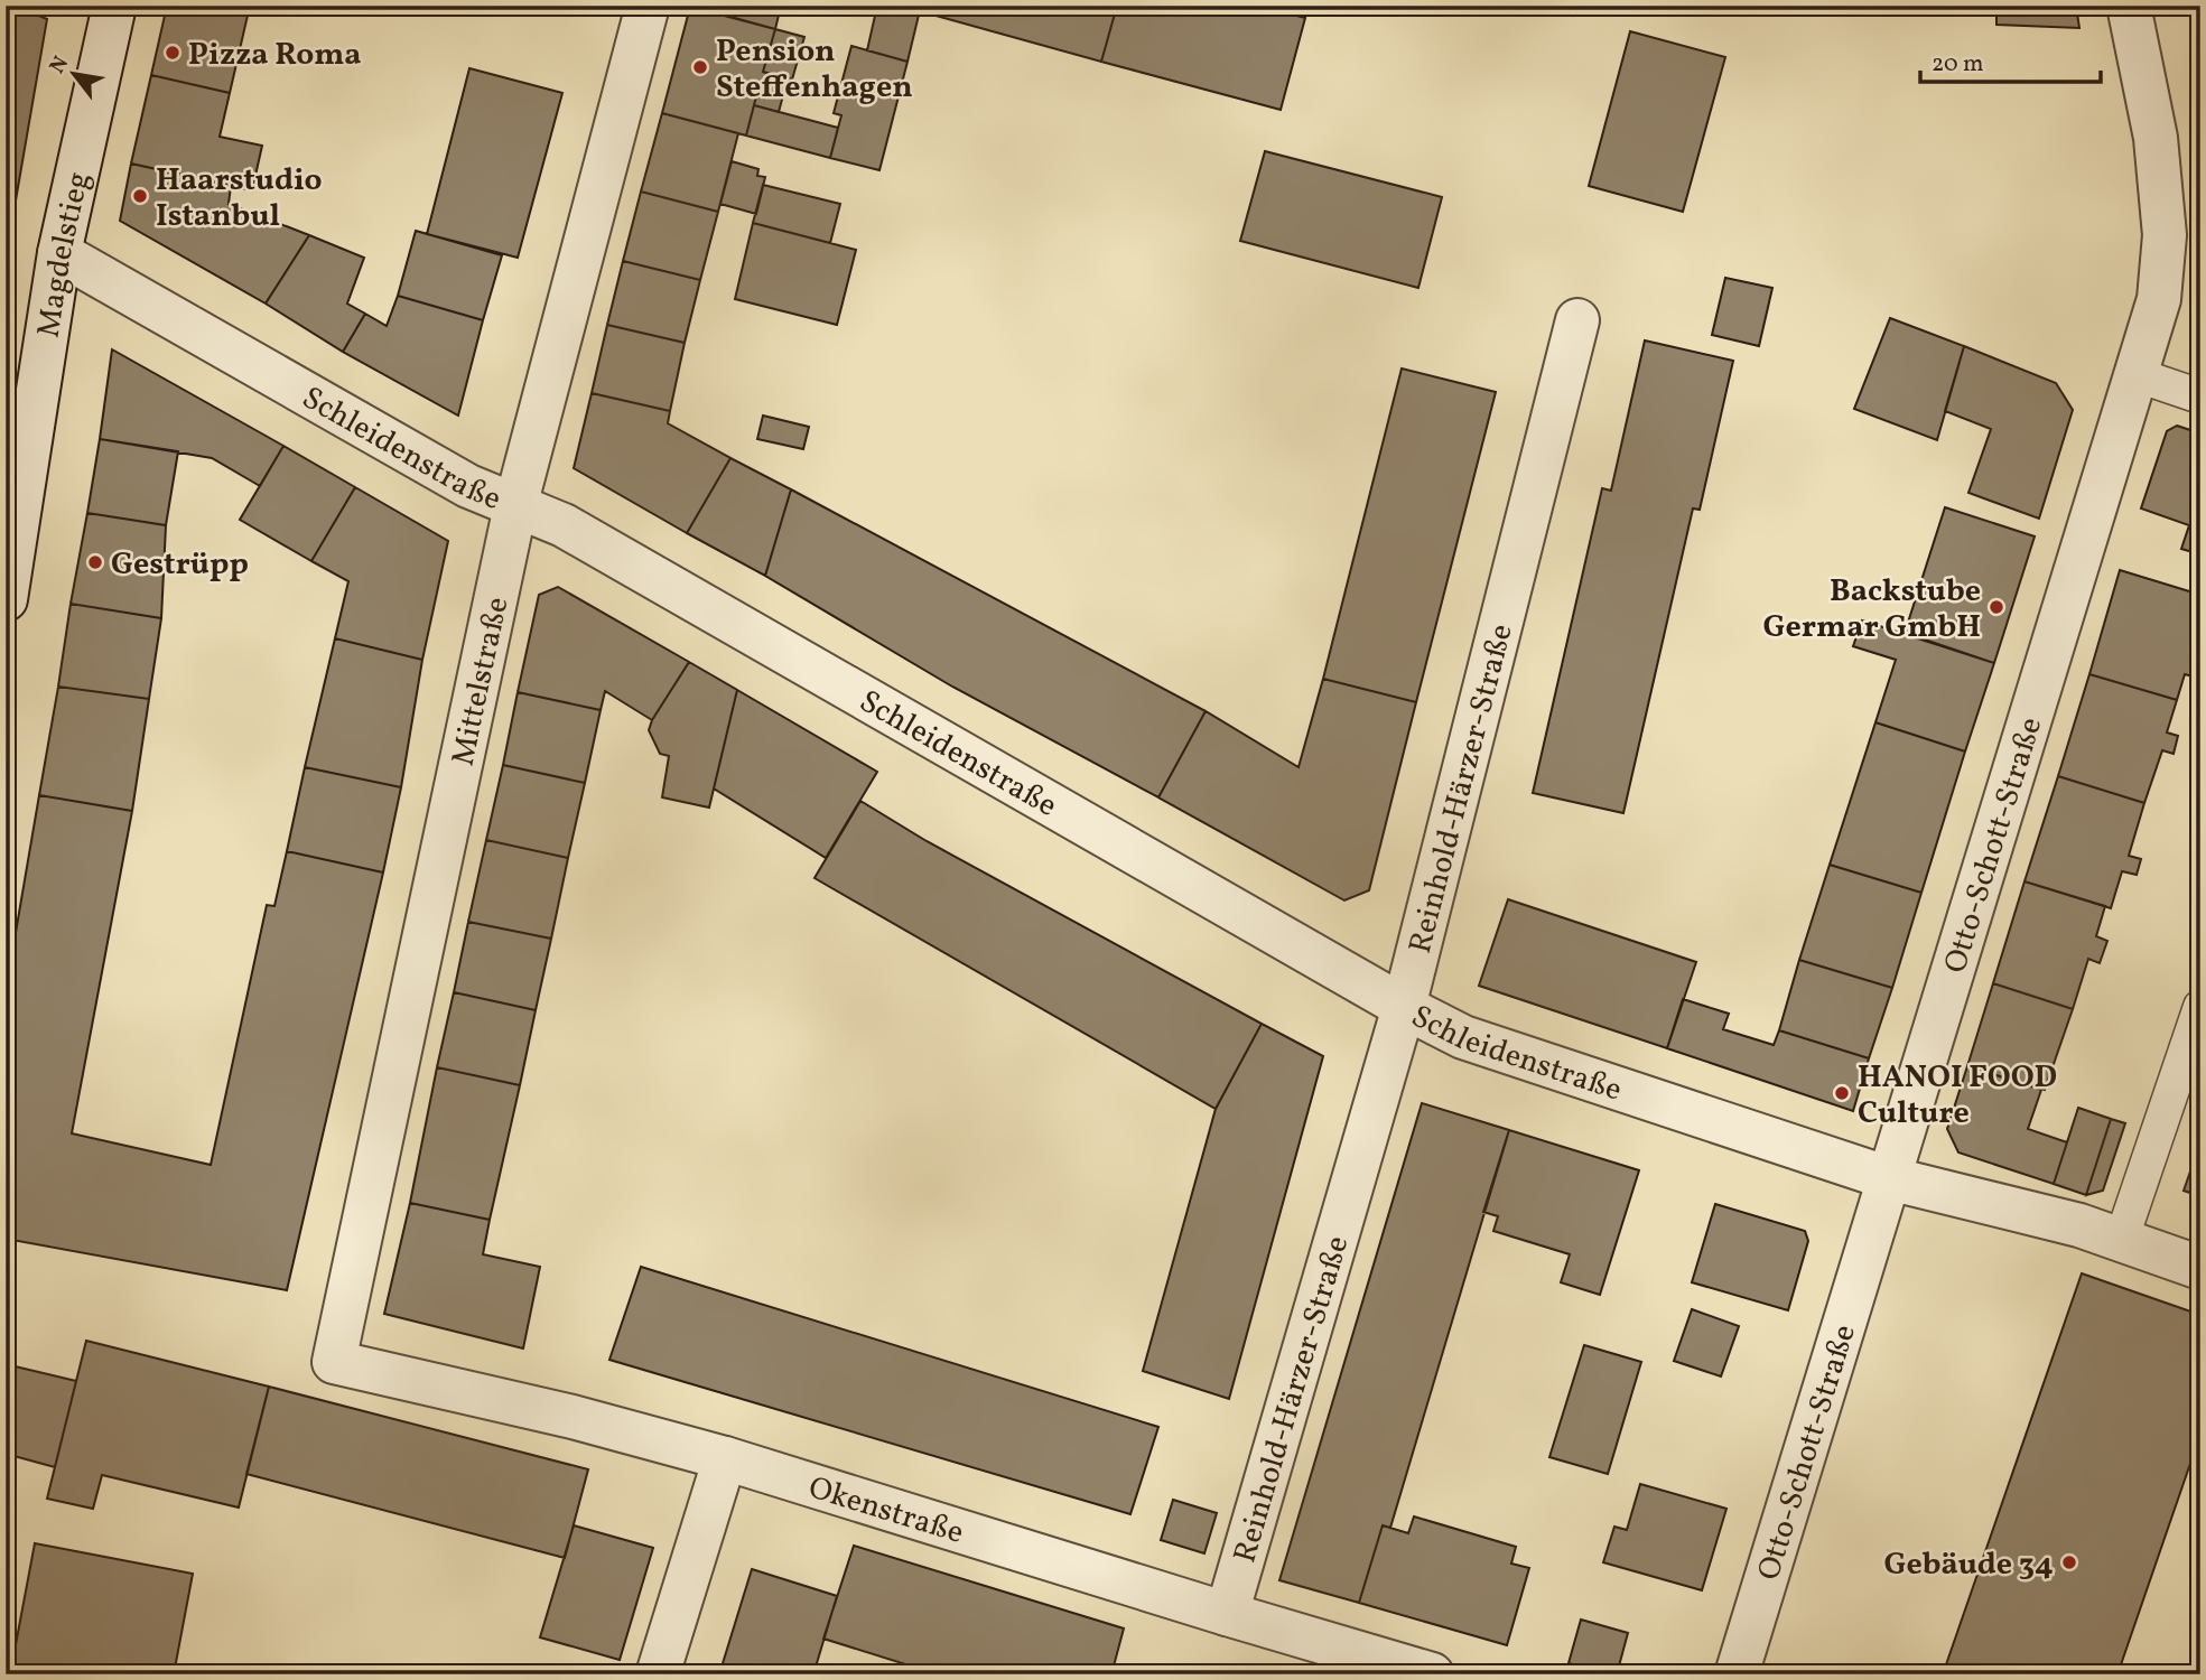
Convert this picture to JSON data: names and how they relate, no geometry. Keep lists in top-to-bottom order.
{
  "streets": {
    "street": [
      "Magdelstieg",
      "Schleidenstraße",
      "Mittelstraße",
      "Reinhold-Härzer-Straße",
      "Otto-Schott-Straße",
      "Okenstraße"
    ]
  },
  "crossings": [
    ["Magdelstieg", "Schleidenstraße"],
    ["Schleidenstraße", "Mittelstraße"],
    ["Schleidenstraße", "Reinhold-Härzer-Straße"],
    ["Schleidenstraße", "Otto-Schott-Straße"],
    ["Mittelstraße", "Okenstraße"],
    ["Reinhold-Härzer-Straße", "Okenstraße"]
  ],
  "places": [
    "Pizza Roma",
    "Pension Steffenhagen",
    "Haarstudio Istanbul",
    "Gestrüpp",
    "Backstube Germar GmbH",
    "HANOI FOOD Culture",
    "Gebäude 34"
  ],
  "scale_bar": "20 m",
  "north": "top left"
}
